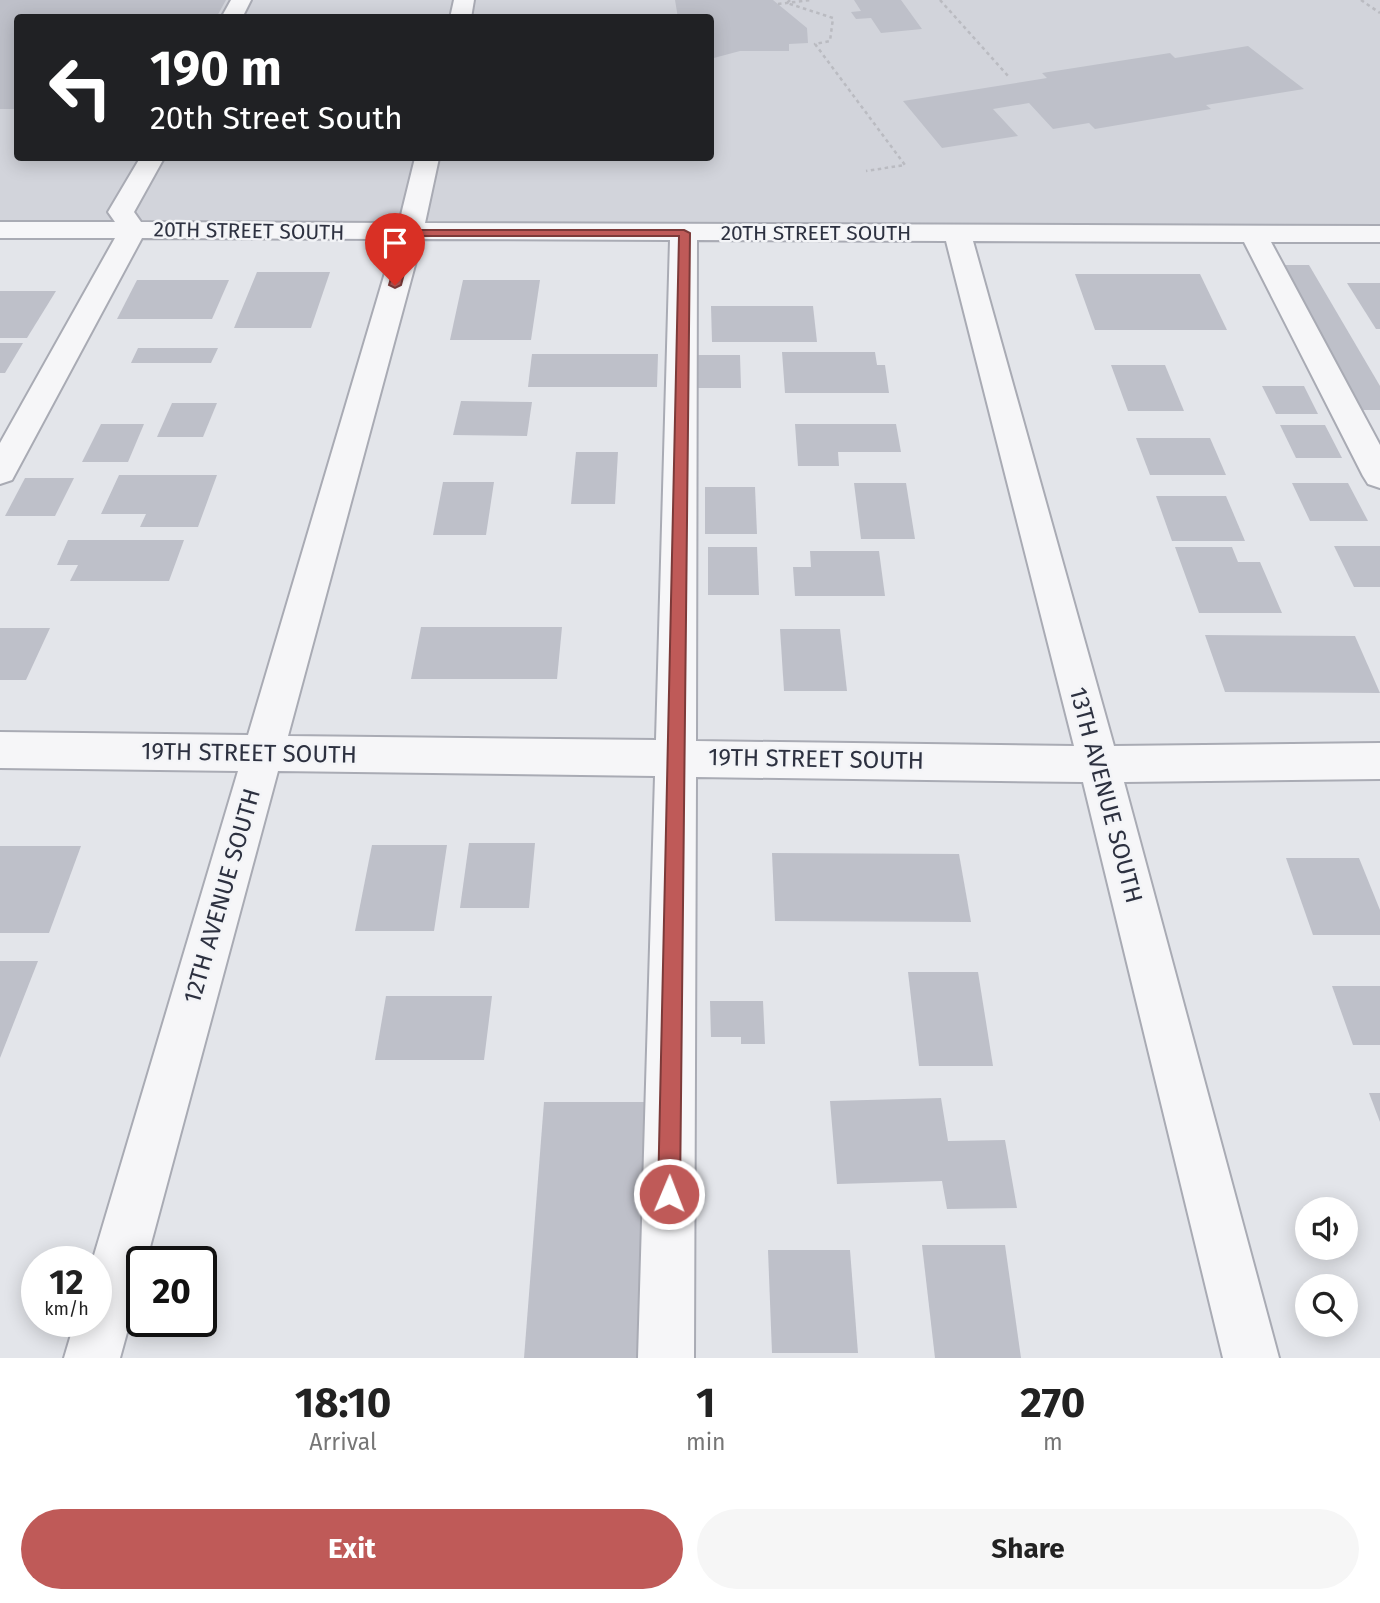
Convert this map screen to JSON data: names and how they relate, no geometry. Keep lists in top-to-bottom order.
{
  "streets": {
    "street": [
      "20TH STREET SOUTH",
      "19TH STREET SOUTH",
      "13TH AVENUE SOUTH",
      "12TH AVENUE SOUTH"
    ]
  },
  "crossings": [
    ["20TH STREET SOUTH", "13TH AVENUE SOUTH"],
    ["20TH STREET SOUTH", "12TH AVENUE SOUTH"],
    ["19TH STREET SOUTH", "13TH AVENUE SOUTH"],
    ["19TH STREET SOUTH", "12TH AVENUE SOUTH"]
  ],
  "page": {
    "turn": ["190 m", "20th Street South"],
    "speed": "12 km/h",
    "limit": "20",
    "eta": [
      "18:10",
      "Arrival",
      "1",
      "min",
      "270",
      "m"
    ],
    "buttons": ["Exit", "Share"]
  }
}
